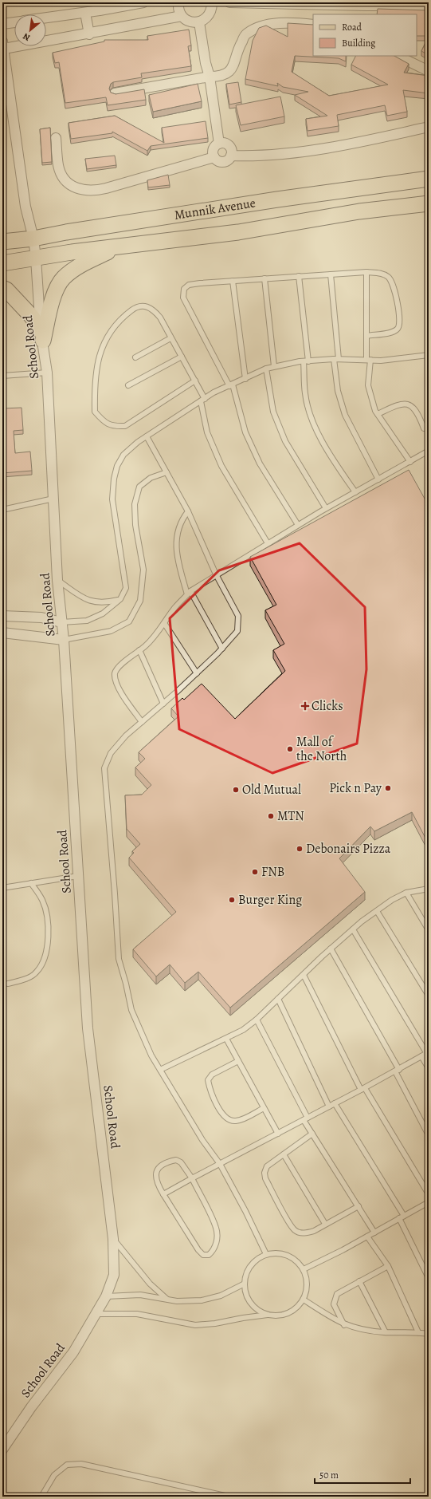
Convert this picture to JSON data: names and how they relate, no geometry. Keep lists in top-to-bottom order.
{
  "streets": {
    "main road": ["Munnik Avenue"],
    "street": ["School Road"]
  },
  "crossings": [
    ["Munnik Avenue", "School Road"]
  ],
  "places": {
    "health": ["Clicks"],
    "other": [
      "Mall of the North",
      "Pick n Pay",
      "Old Mutual",
      "MTN",
      "Debonairs Pizza",
      "FNB",
      "Burger King"
    ]
  },
  "legend": ["Road", "Building"],
  "scale_bar": "50 m",
  "north": "bottom left"
}
